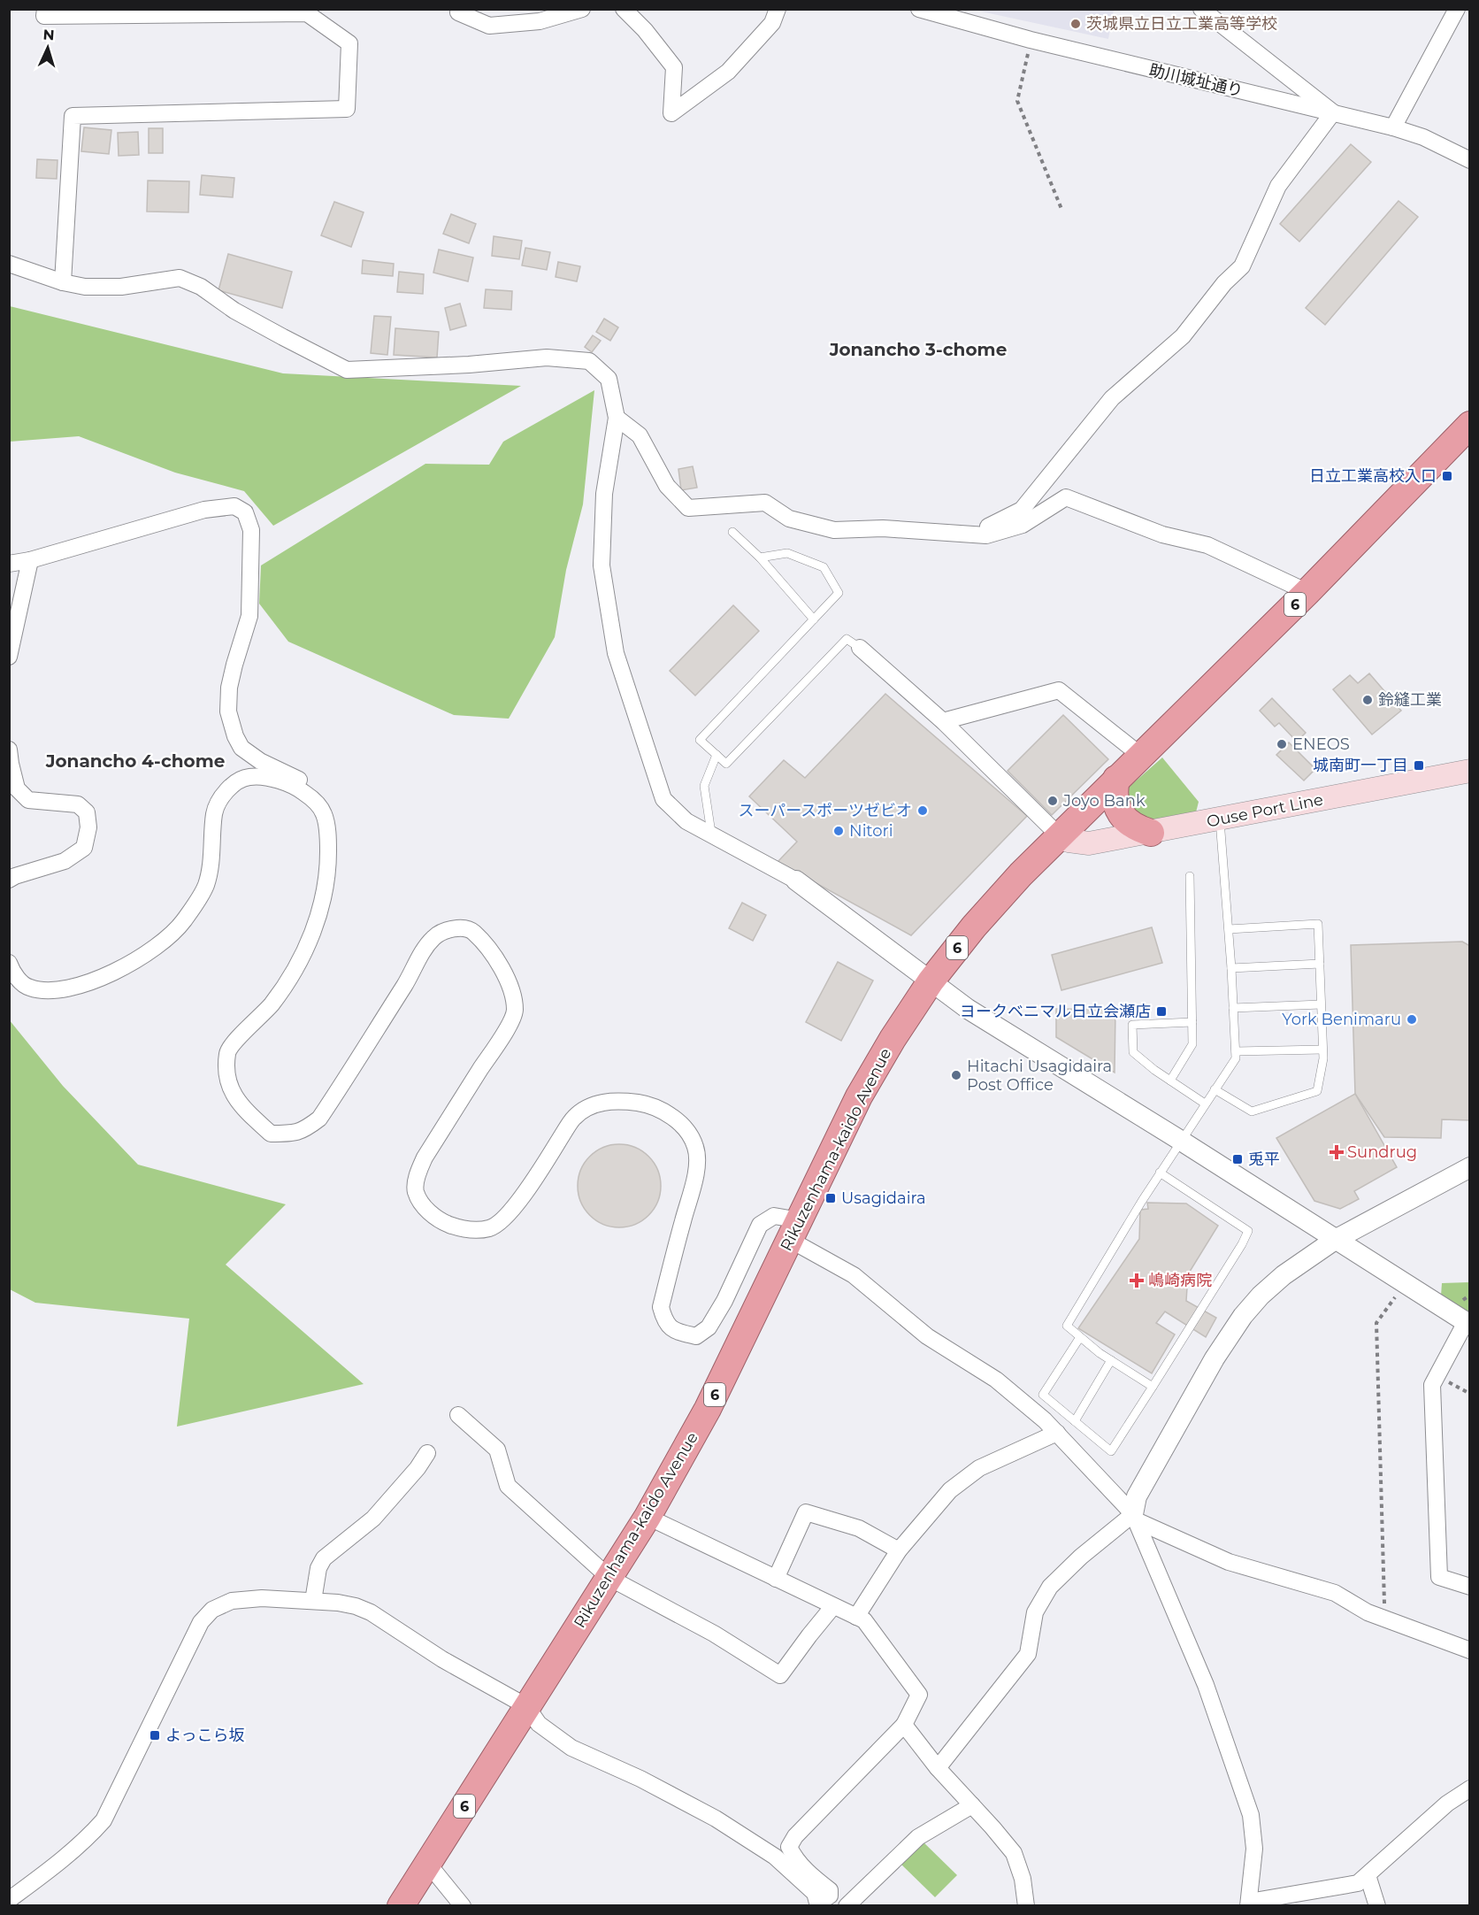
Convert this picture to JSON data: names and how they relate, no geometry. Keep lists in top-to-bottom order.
{
  "streets": {
    "highway": ["6", "Rikuzenhama-kaido Avenue"],
    "main road": ["Ouse Port Line"],
    "street": ["助川城址通り"]
  },
  "crossings": [
    ["Ouse Port Line", "Rikuzenhama-kaido Avenue"]
  ],
  "districts": ["Jonancho 3-chome", "Jonancho 4-chome"],
  "places": {
    "other": [
      "茨城県立日立工業高等学校",
      "鈴縫工業",
      "ENEOS",
      "Joyo Bank",
      "スーパースポーツゼビオ",
      "Nitori",
      "York Benimaru",
      "Hitachi Usagidaira Post Office"
    ],
    "transit": [
      "日立工業高校入口",
      "城南町一丁目",
      "ヨークベニマル日立会瀬店",
      "兎平",
      "Usagidaira",
      "よっこら坂"
    ],
    "health": ["Sundrug", "嶋崎病院"]
  },
  "north": "top"
}
